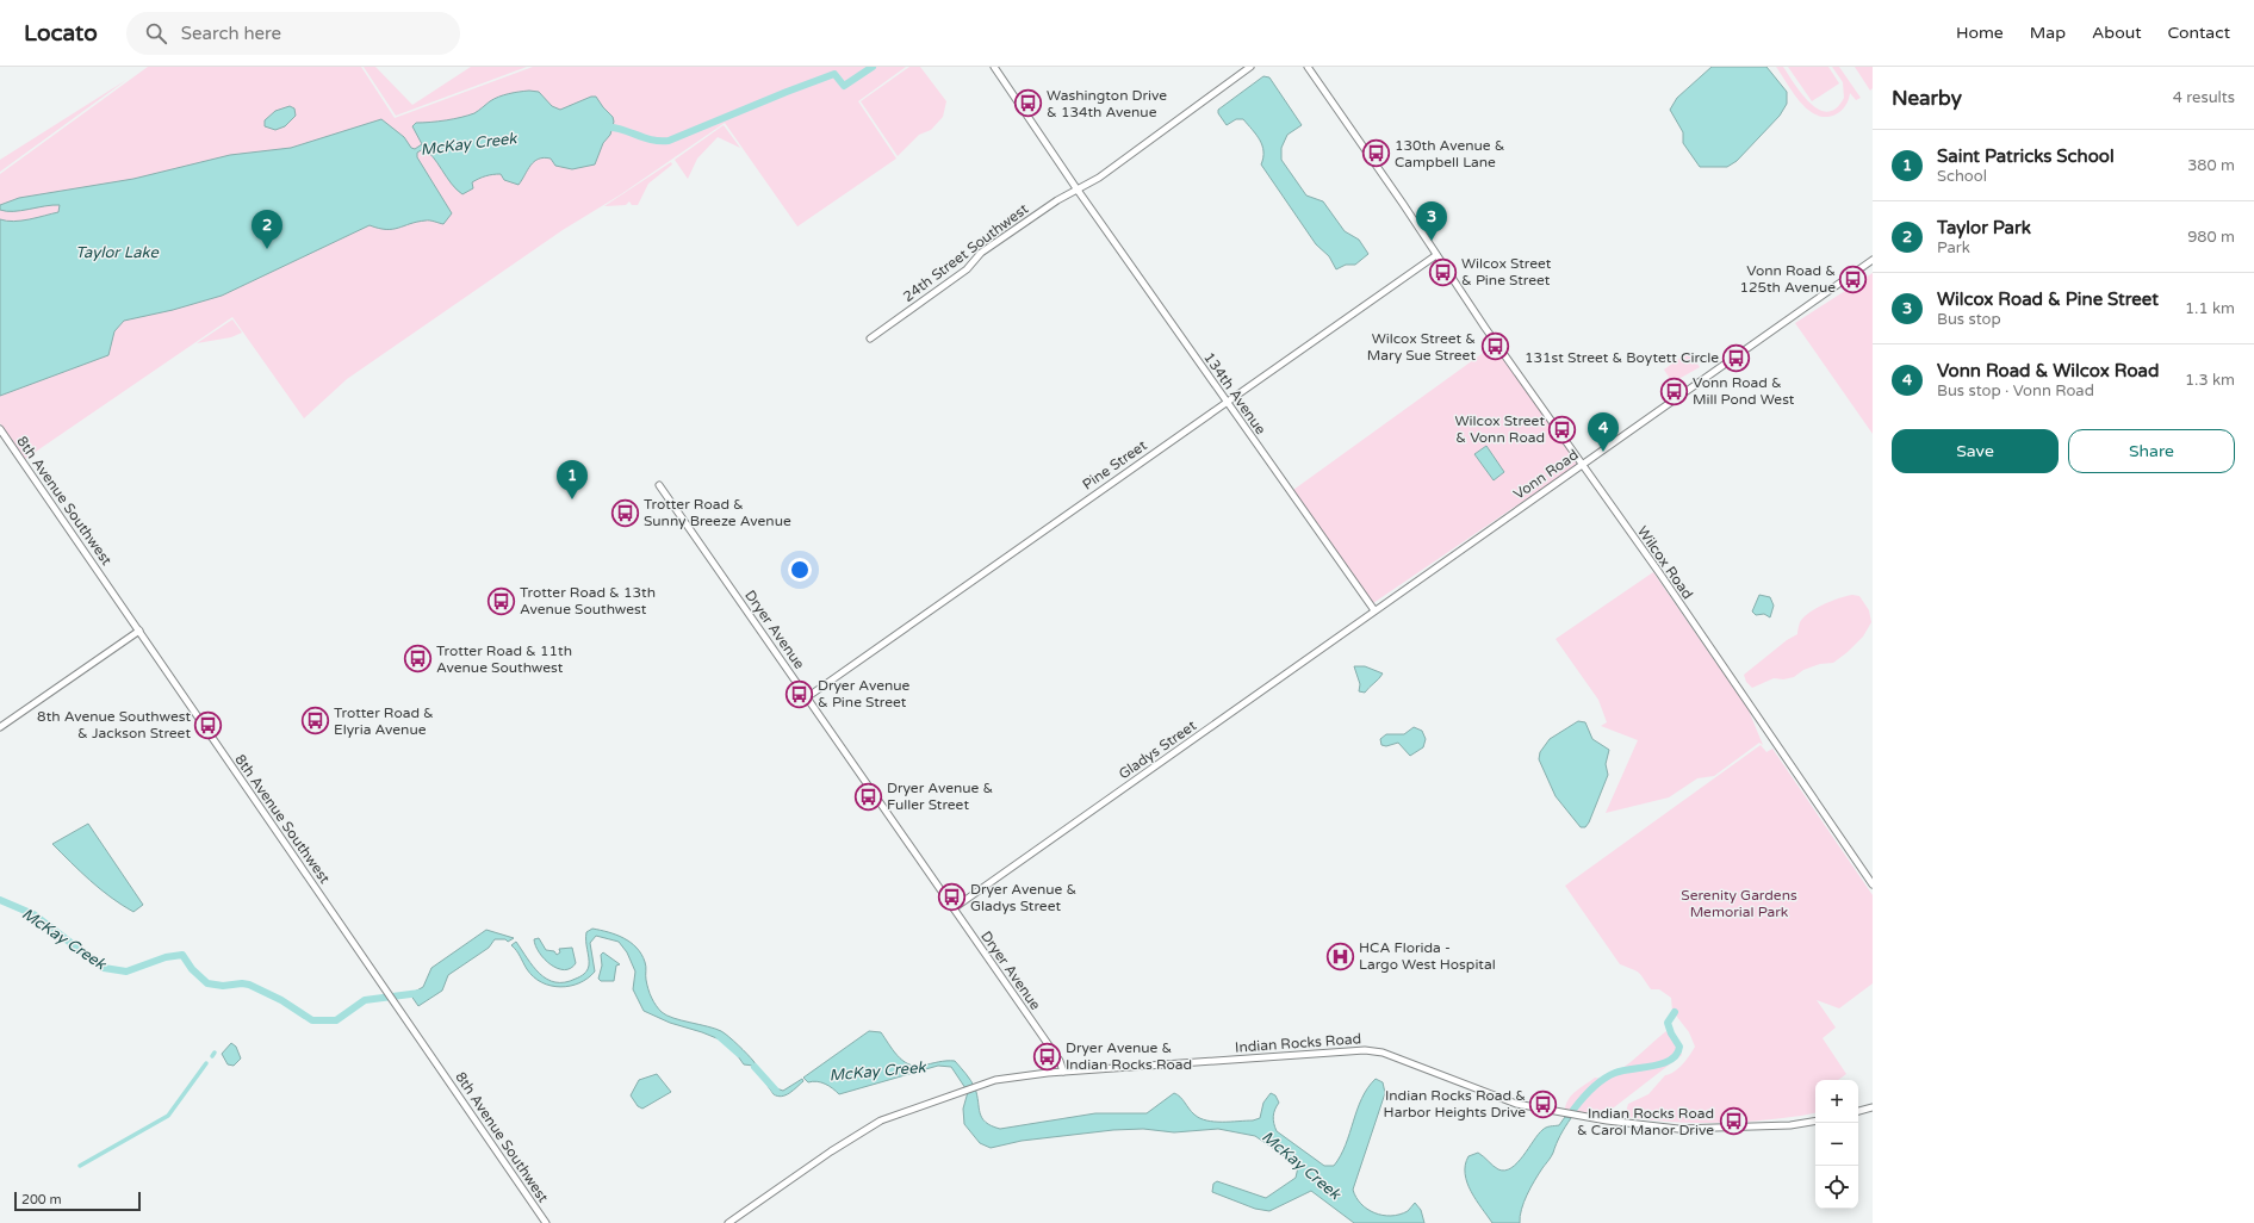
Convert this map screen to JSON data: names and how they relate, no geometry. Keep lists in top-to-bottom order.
{
  "streets": {
    "street": [
      "24th Street Southwest",
      "134th Avenue",
      "Pine Street",
      "Vonn Road",
      "8th Avenue Southwest",
      "Wilcox Road",
      "Dryer Avenue",
      "Gladys Street",
      "Indian Rocks Road"
    ]
  },
  "crossings": [
    ["24th Street Southwest", "134th Avenue"],
    ["134th Avenue", "Pine Street"],
    ["134th Avenue", "Vonn Road"],
    ["134th Avenue", "Gladys Street"],
    ["Pine Street", "Wilcox Road"],
    ["Pine Street", "Dryer Avenue"],
    ["Vonn Road", "Wilcox Road"],
    ["Vonn Road", "Gladys Street"],
    ["Dryer Avenue", "Gladys Street"],
    ["Dryer Avenue", "Indian Rocks Road"]
  ],
  "water": ["McKay Creek", "Taylor Lake"],
  "parks": ["Serenity Gardens Memorial Park"],
  "places": {
    "bus stop": [
      "Washington Drive & 134th Avenue",
      "130th Avenue & Campbell Lane",
      "Wilcox Street & Pine Street",
      "Vonn Road & 125th Avenue",
      "Wilcox Street & Mary Sue Street",
      "131st Street & Boytett Circle",
      "Vonn Road & Mill Pond West",
      "Wilcox Street & Vonn Road",
      "Trotter Road & Sunny Breeze Avenue",
      "Trotter Road & 13th Avenue Southwest",
      "Trotter Road & 11th Avenue Southwest",
      "Dryer Avenue & Pine Street",
      "Trotter Road & Elyria Avenue",
      "8th Avenue Southwest & Jackson Street",
      "Dryer Avenue & Fuller Street",
      "Dryer Avenue & Gladys Street",
      "Dryer Avenue & Indian Rocks Road",
      "Indian Rocks Road & Harbor Heights Drive",
      "Indian Rocks Road & Carol Manor Drive"
    ],
    "hospital": ["HCA Florida - Largo West Hospital"]
  },
  "scale_bar": "200 m",
  "page": {
    "header": "Locato",
    "search": "Search here",
    "nav": [
      "Home",
      "Map",
      "About",
      "Contact"
    ],
    "heading": ["Nearby", "4 results"],
    "list": [
      {
        "mark": "1",
        "name": "Saint Patricks School",
        "note": "School",
        "value": "380 m"
      },
      {
        "mark": "2",
        "name": "Taylor Park",
        "note": "Park",
        "value": "980 m"
      },
      {
        "mark": "3",
        "name": "Wilcox Road & Pine Street",
        "note": "Bus stop",
        "value": "1.1 km"
      },
      {
        "mark": "4",
        "name": "Vonn Road & Wilcox Road",
        "note": "Bus stop · Vonn Road",
        "value": "1.3 km"
      }
    ],
    "pins": [
      "3",
      "2",
      "4",
      "1"
    ],
    "buttons": ["Save", "Share"],
    "map_buttons": ["+", "−"],
    "scale": "200 m"
  }
}
